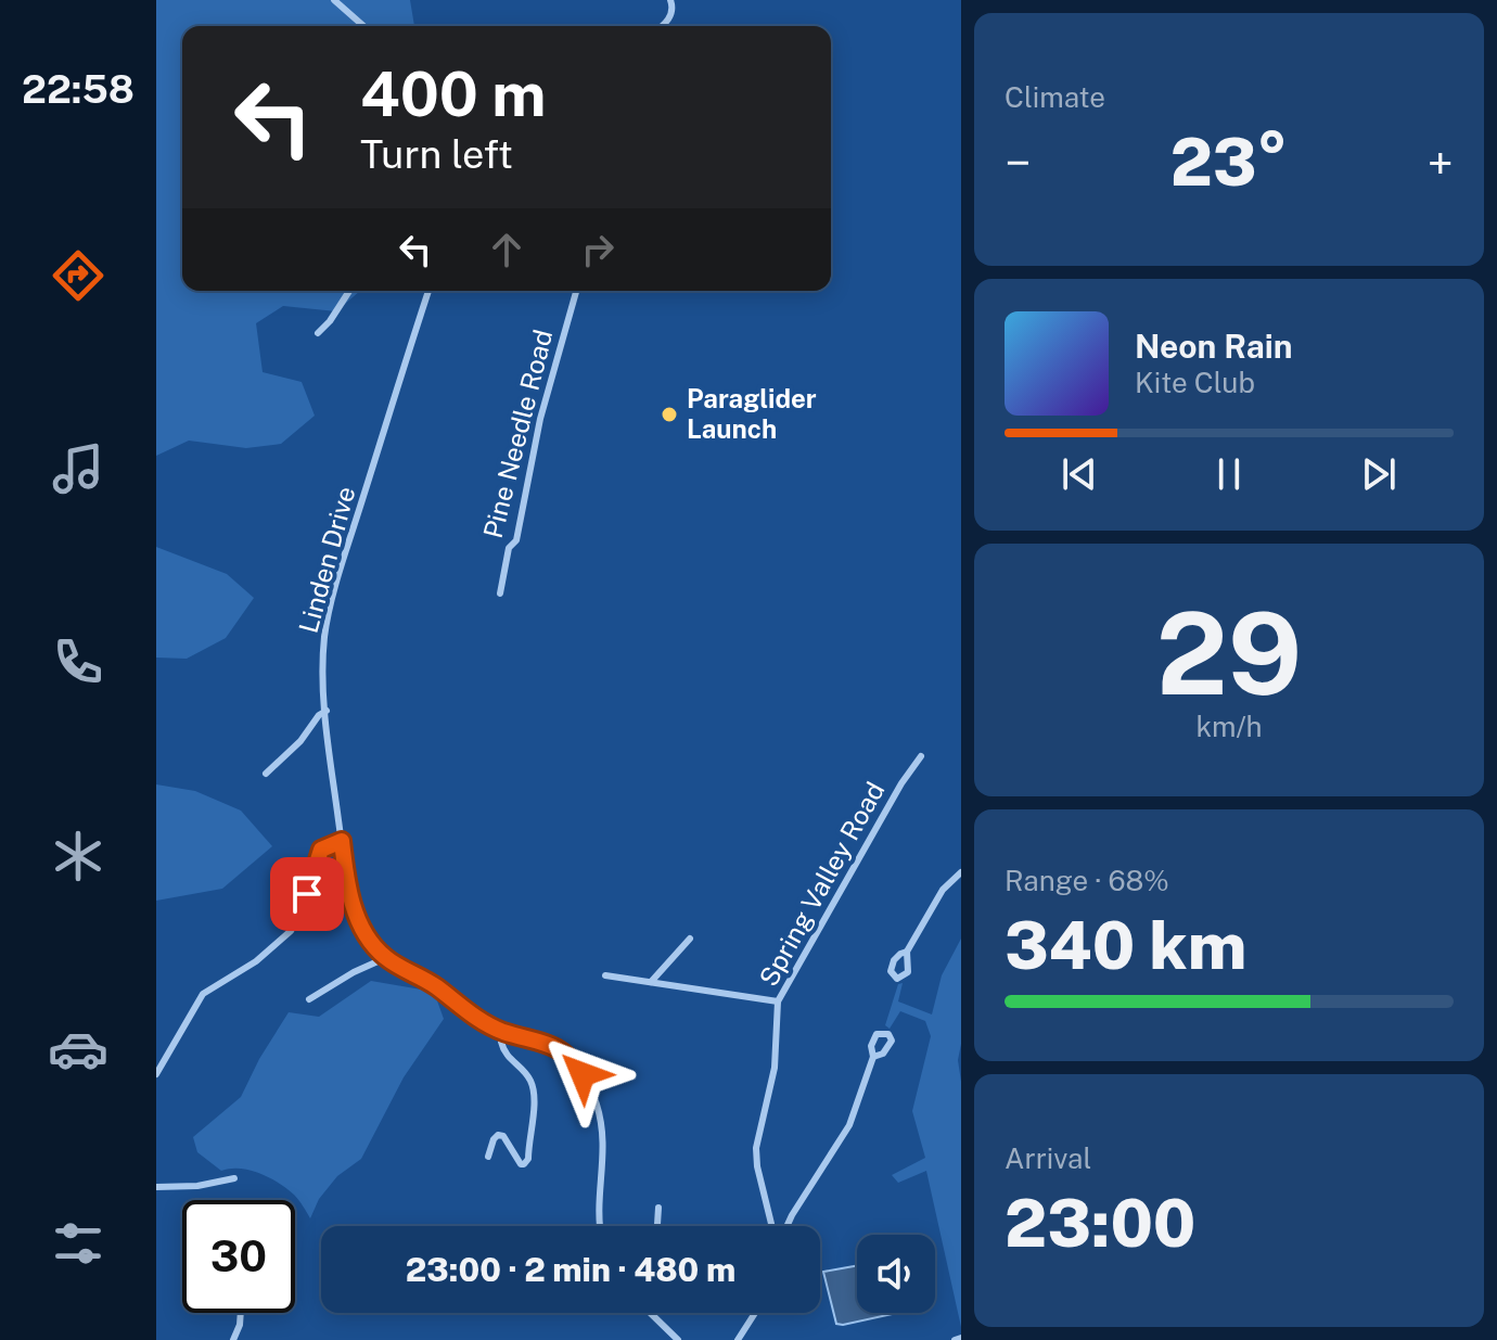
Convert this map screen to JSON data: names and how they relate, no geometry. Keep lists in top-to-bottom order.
{
  "streets": {
    "street": ["Pine Needle Road", "Linden Drive", "Spring Valley Road"]
  },
  "places": ["Paraglider Launch"],
  "page": {
    "tabs": "22:58",
    "tile": [
      "Climate",
      ["29", "km/h"],
      ["Range · 68%", "340 km"],
      ["Arrival", "23:00"]
    ],
    "turn": ["400 m", "Turn left"],
    "heat": ["−", "23°", "+"],
    "song": ["Neon Rain", "Kite Club"],
    "limit": "30",
    "trip": "23:00 · 2 min · 480 m"
  }
}
